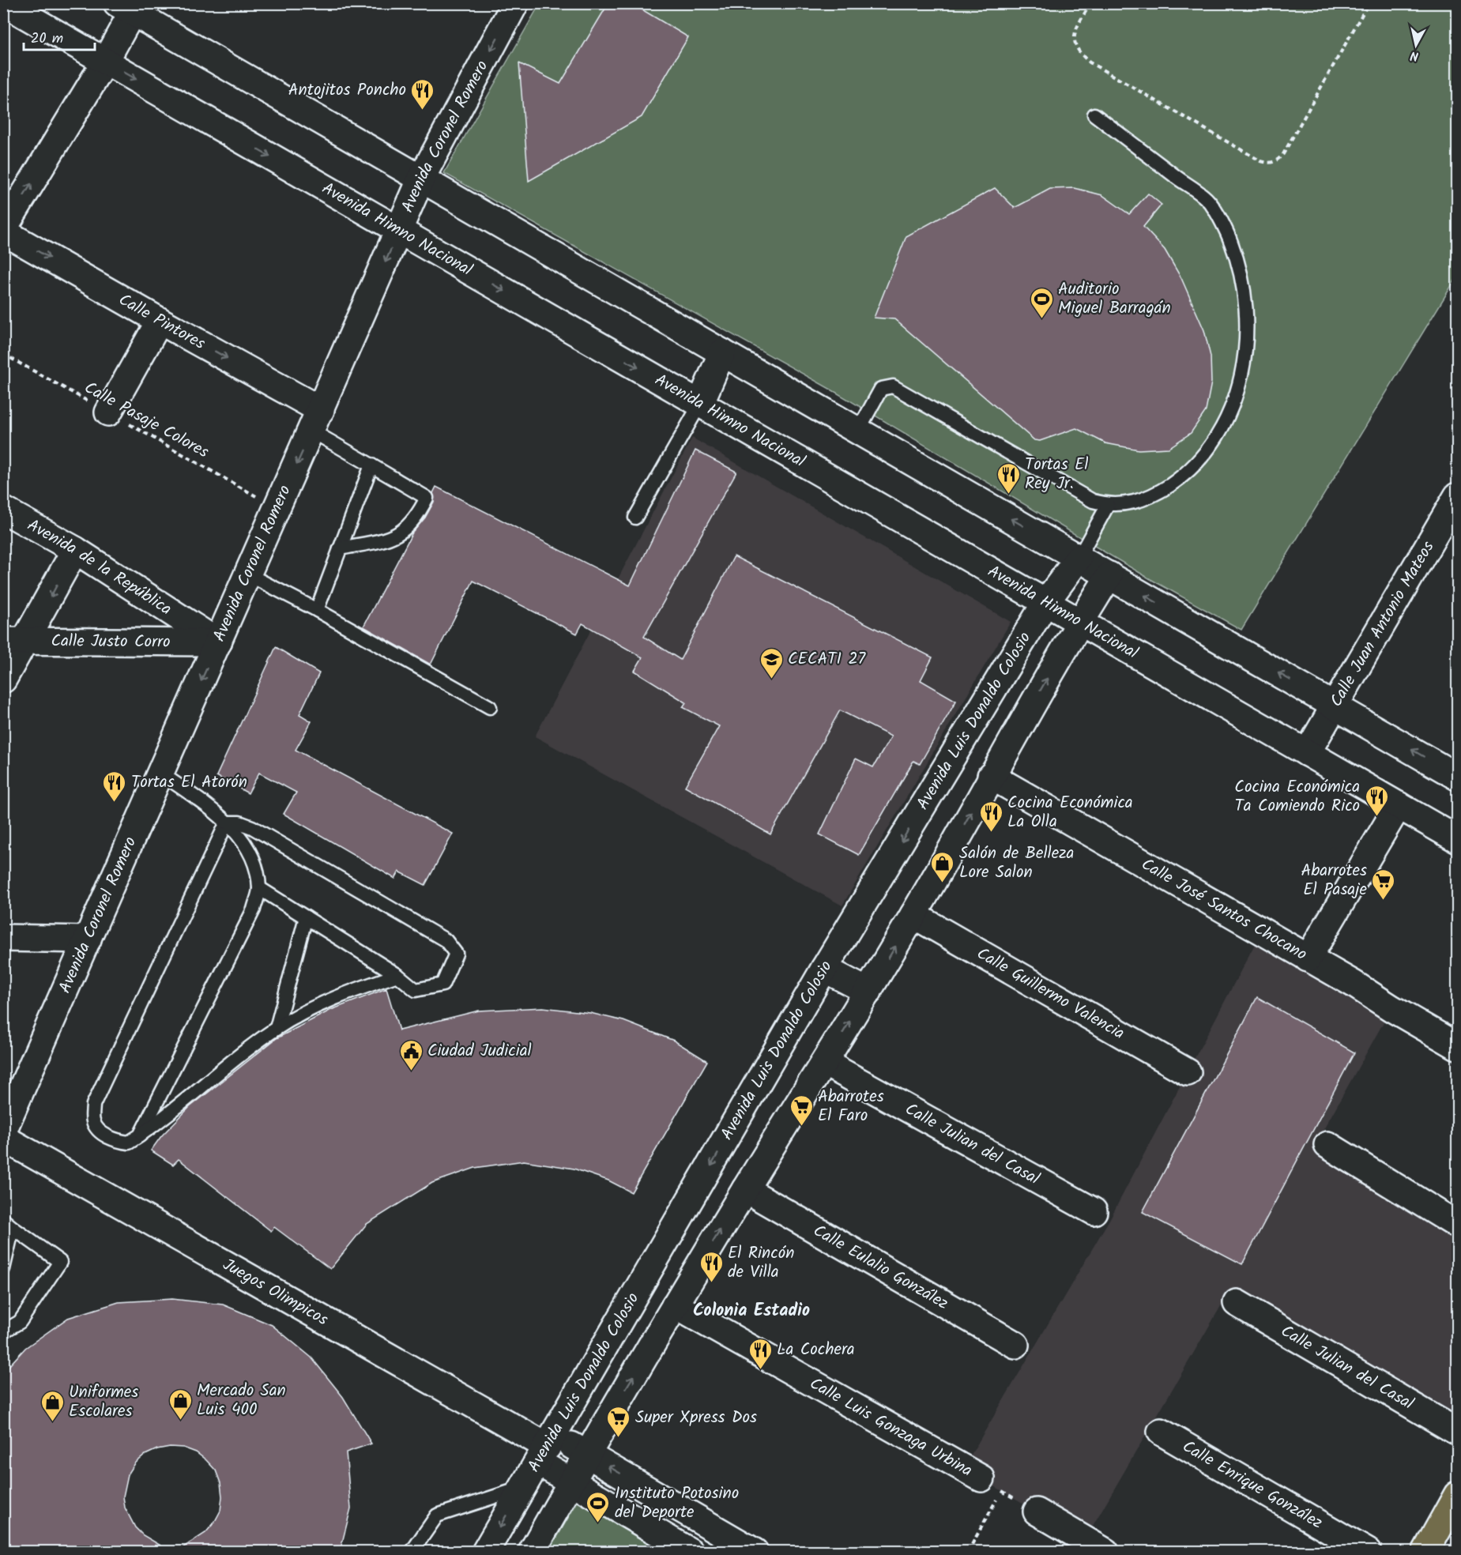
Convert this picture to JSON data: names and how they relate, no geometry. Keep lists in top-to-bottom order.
{
  "streets": {
    "street": [
      "Avenida Coronel Romero",
      "Avenida Himno Nacional",
      "Calle Pintores",
      "Avenida de la República",
      "Calle Juan Antonio Mateos",
      "Calle Justo Corro",
      "Avenida Luis Donaldo Colosio",
      "Calle José Santos Chocano",
      "Calle Guillermo Valencia",
      "Calle Julian del Casal",
      "Calle Eulalio González",
      "Juegos Olimpicos",
      "Calle Luis Gonzaga Urbina",
      "Calle Enrique González"
    ],
    "path": ["Calle Pasaje Colores"]
  },
  "crossings": [
    ["Avenida Coronel Romero", "Avenida Himno Nacional"],
    ["Avenida Coronel Romero", "Calle Pintores"],
    ["Avenida Coronel Romero", "Calle Pasaje Colores"],
    ["Avenida Coronel Romero", "Avenida de la República"],
    ["Avenida Coronel Romero", "Calle Justo Corro"],
    ["Avenida Himno Nacional", "Calle Juan Antonio Mateos"],
    ["Avenida Himno Nacional", "Avenida Luis Donaldo Colosio"],
    ["Avenida de la República", "Calle Justo Corro"],
    ["Avenida Luis Donaldo Colosio", "Juegos Olimpicos"]
  ],
  "one_way": ["Calle Pintores"],
  "districts": ["Colonia Estadio"],
  "places": {
    "restaurant": [
      "Antojitos Poncho",
      "Tortas El Rey Jr.",
      "Tortas El Atorón",
      "Cocina Económica Ta Comiendo Rico",
      "Cocina Económica La Olla",
      "El Rincón de Villa",
      "La Cochera"
    ],
    "sports": ["Auditorio Miguel Barragán", "Instituto Potosino del Deporte"],
    "school or university": ["CECATI 27"],
    "shop": ["Salón de Belleza Lore Salon", "Mercado San Luis 400", "Uniformes Escolares"],
    "supermarket": ["Abarrotes El Pasaje", "Abarrotes El Faro", "Super Xpress Dos"],
    "public building": ["Ciudad Judicial"]
  },
  "scale_bar": "20 m",
  "north": "bottom"
}
